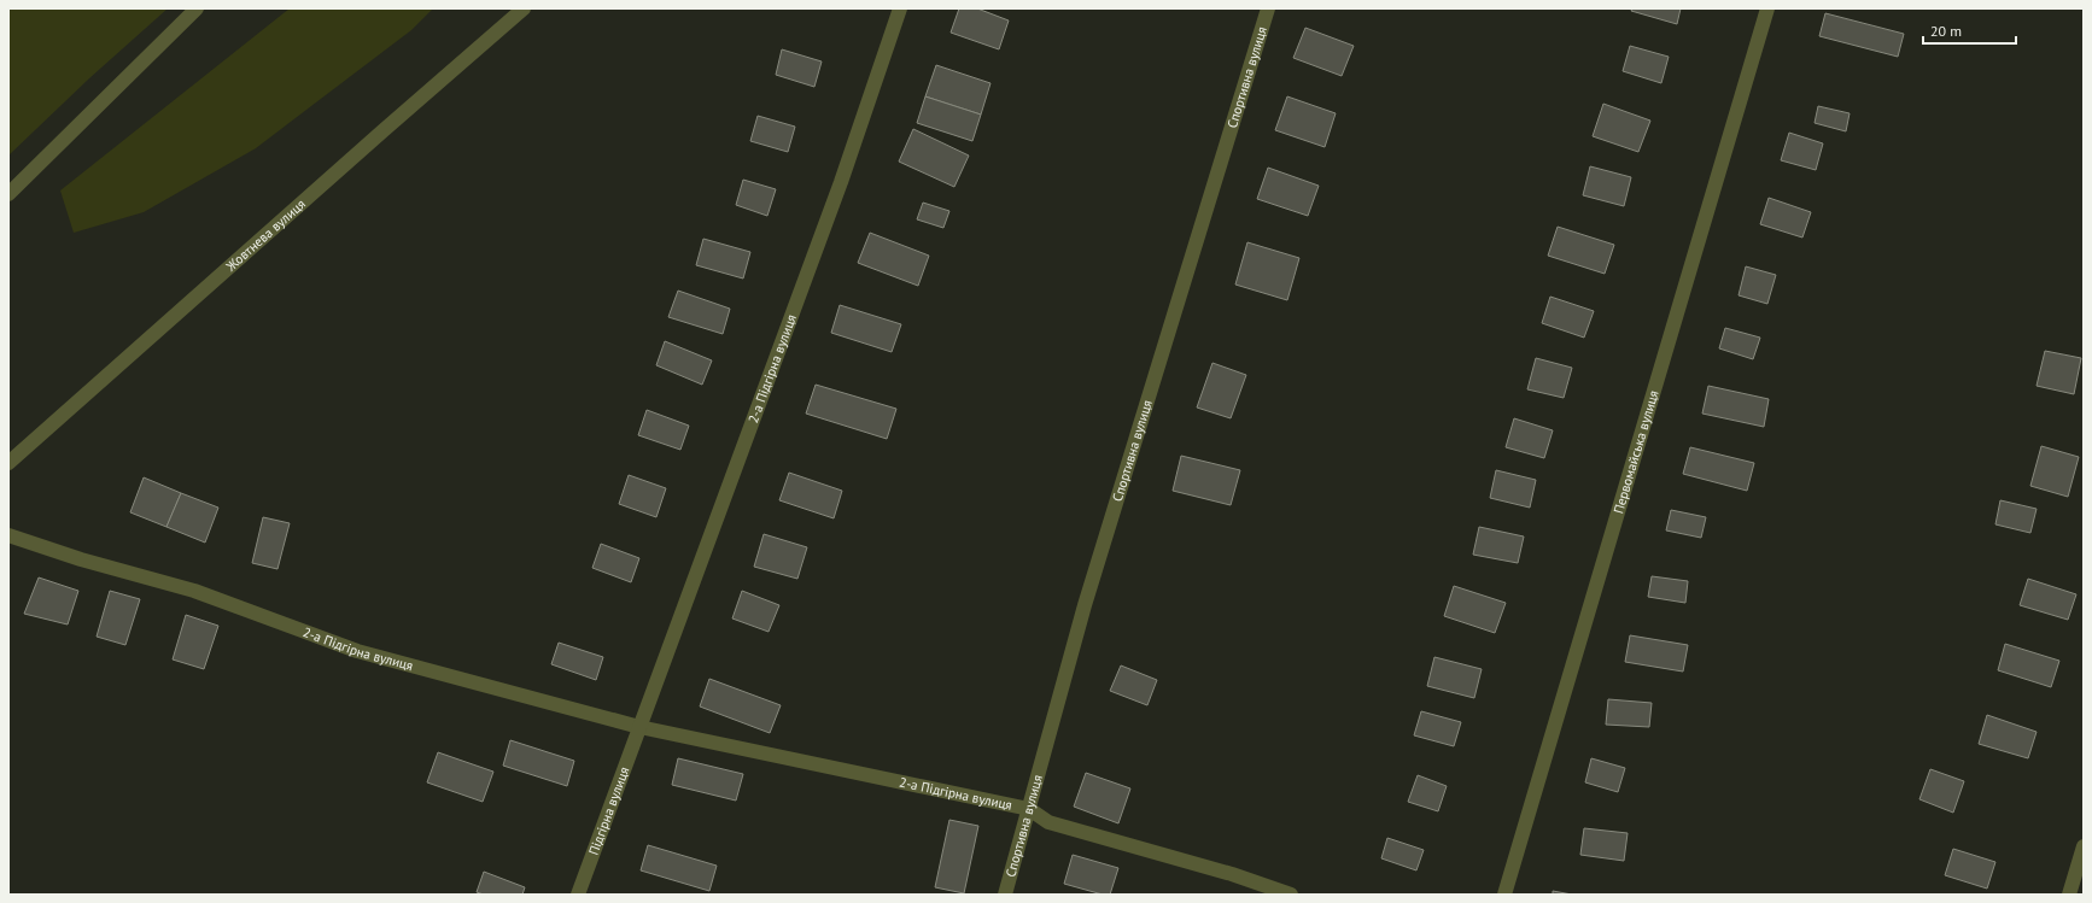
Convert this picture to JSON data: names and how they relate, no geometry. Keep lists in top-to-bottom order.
{
  "streets": {
    "street": [
      "Спортивна вулиця",
      "Жовтнева вулиця",
      "2-а Підгірна вулиця",
      "Первомайська вулиця",
      "Підгірна вулиця"
    ]
  },
  "crossings": [
    ["Спортивна вулиця", "2-а Підгірна вулиця"],
    ["2-а Підгірна вулиця", "Підгірна вулиця"]
  ],
  "scale_bar": "20 m"
}
